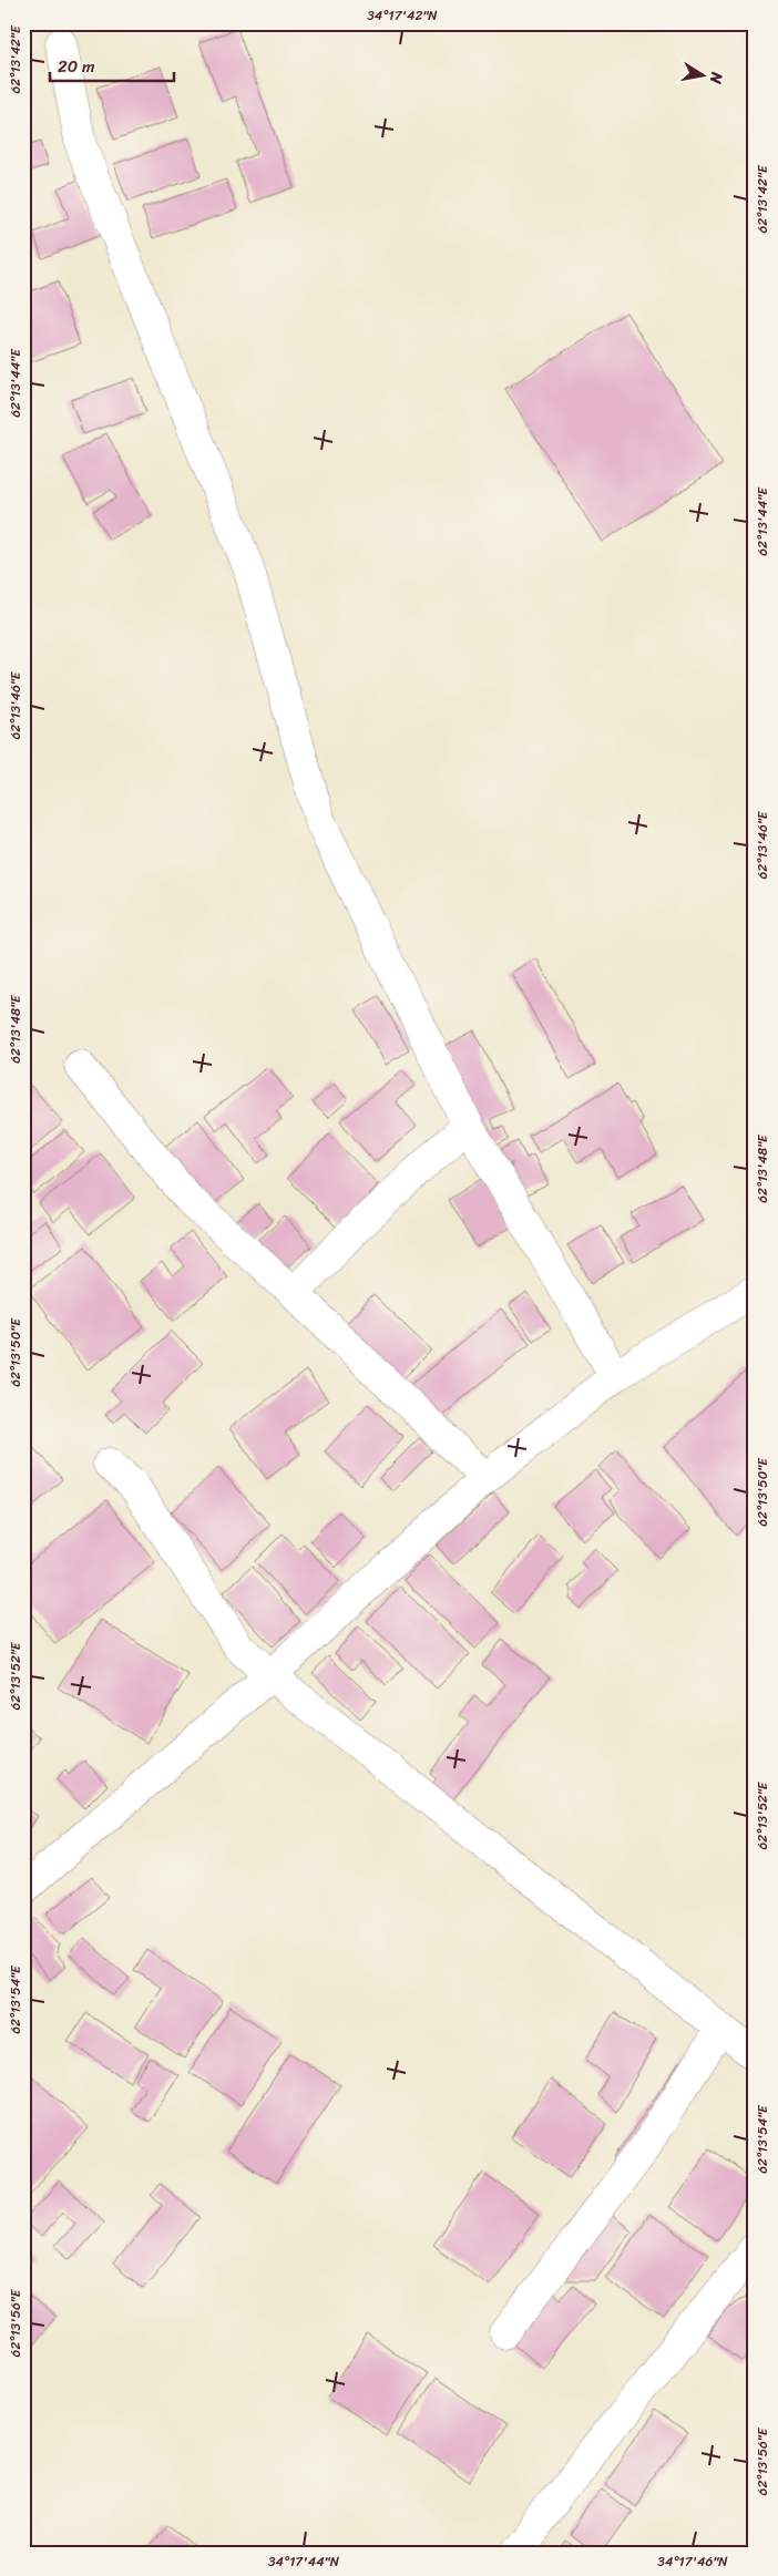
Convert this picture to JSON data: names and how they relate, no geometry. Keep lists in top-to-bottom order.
{
  "scale_bar": "20 m",
  "north": "right",
  "coordinates": [
    "34°17'42\"N",
    "62°13'42\"E",
    "62°13'44\"E",
    "62°13'46\"E",
    "62°13'48\"E",
    "62°13'50\"E",
    "62°13'52\"E",
    "62°13'54\"E",
    "62°13'56\"E",
    "34°17'44\"N",
    "34°17'46\"N"
  ]
}
